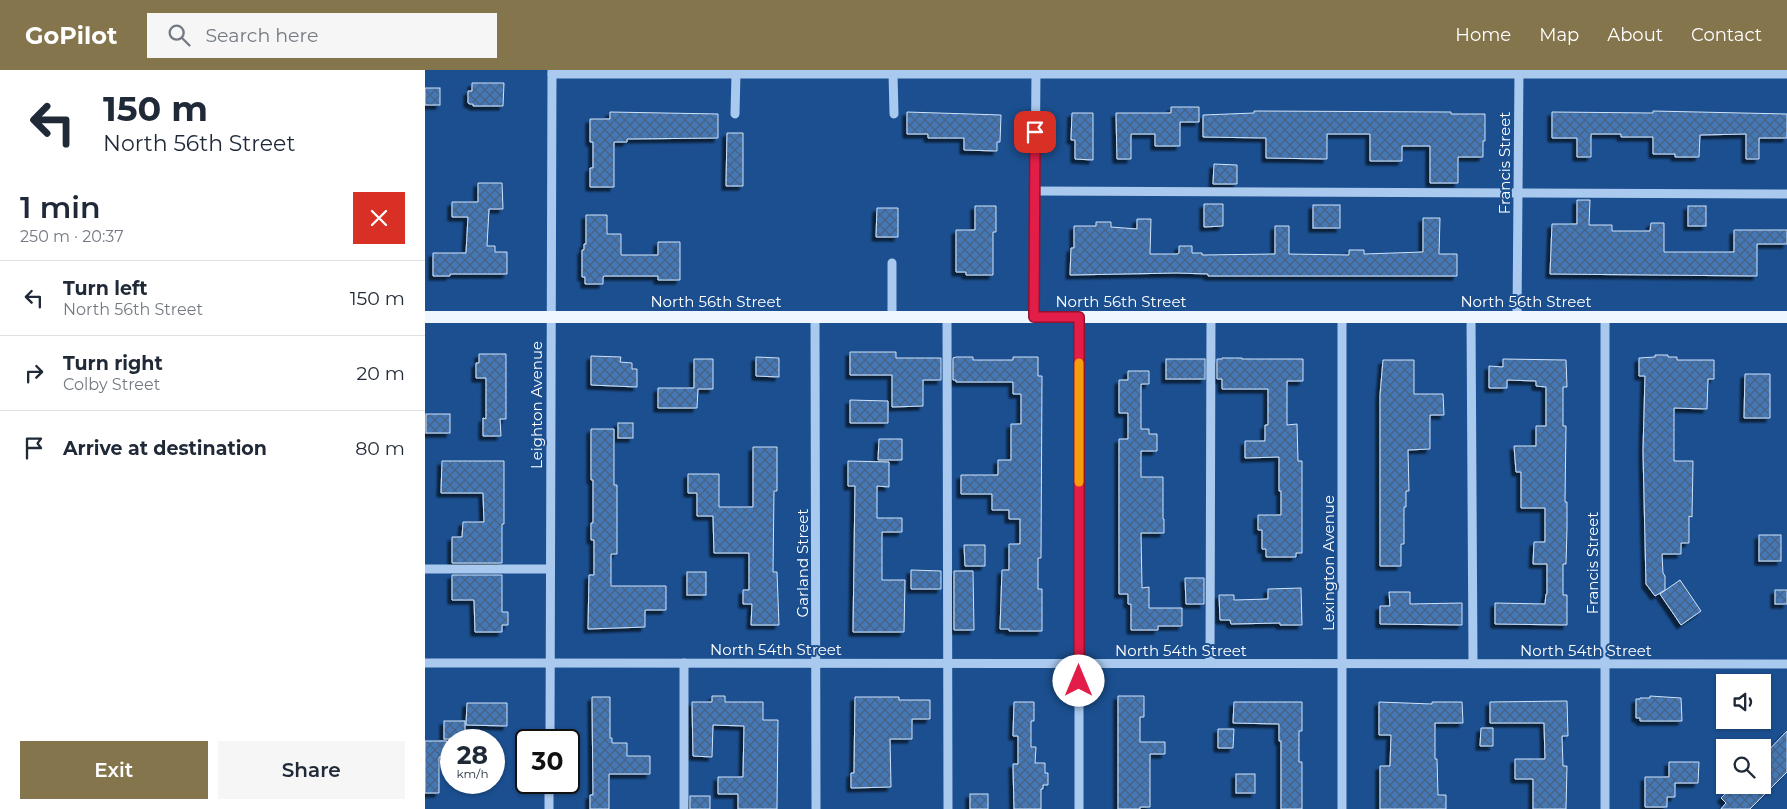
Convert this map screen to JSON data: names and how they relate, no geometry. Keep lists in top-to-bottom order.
{
  "streets": {
    "main road": ["North 56th Street"],
    "street": [
      "Francis Street",
      "Leighton Avenue",
      "Garland Street",
      "Lexington Avenue",
      "North 54th Street"
    ]
  },
  "crossings": [
    ["Francis Street", "North 56th Street"],
    ["Francis Street", "North 54th Street"],
    ["North 56th Street", "Leighton Avenue"],
    ["North 56th Street", "Garland Street"],
    ["North 56th Street", "Lexington Avenue"],
    ["Leighton Avenue", "North 54th Street"],
    ["Garland Street", "North 54th Street"],
    ["Lexington Avenue", "North 54th Street"]
  ],
  "page": {
    "header": "GoPilot",
    "search": "Search here",
    "nav": [
      "Home",
      "Map",
      "About",
      "Contact"
    ],
    "turn": ["150 m", "North 56th Street"],
    "heading": ["1 min", "250 m · 20:37"],
    "list": [
      {
        "name": "Turn left",
        "note": "North 56th Street",
        "value": "150 m"
      },
      {
        "name": "Turn right",
        "note": "Colby Street",
        "value": "20 m"
      },
      {
        "name": "Arrive at destination",
        "value": "80 m"
      }
    ],
    "speed": "28 km/h",
    "limit": "30",
    "buttons": ["Exit", "Share"]
  }
}
